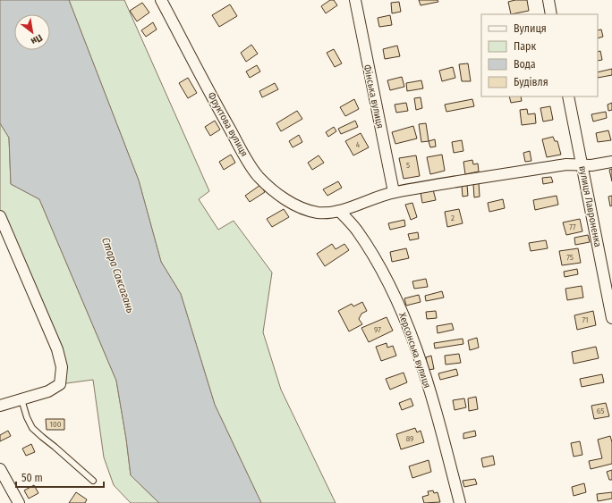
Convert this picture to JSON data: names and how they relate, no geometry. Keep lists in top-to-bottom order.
{
  "streets": {
    "street": [
      "Фінська вулиця",
      "Фруктова вулиця",
      "вулиця Лавроненка",
      "Херсонська вулиця"
    ]
  },
  "crossings": [
    ["Фінська вулиця", "Фруктова вулиця"],
    ["Фруктова вулиця", "вулиця Лавроненка"],
    ["Фруктова вулиця", "Херсонська вулиця"]
  ],
  "water": ["Стара Саксагань"],
  "house_numbers": [
    "4",
    "5",
    "2",
    "77",
    "75",
    "71",
    "97",
    "65",
    "100",
    "89"
  ],
  "legend": [
    "Вулиця",
    "Парк",
    "Вода",
    "Будівля"
  ],
  "scale_bar": "50 m",
  "north": "bottom right"
}
